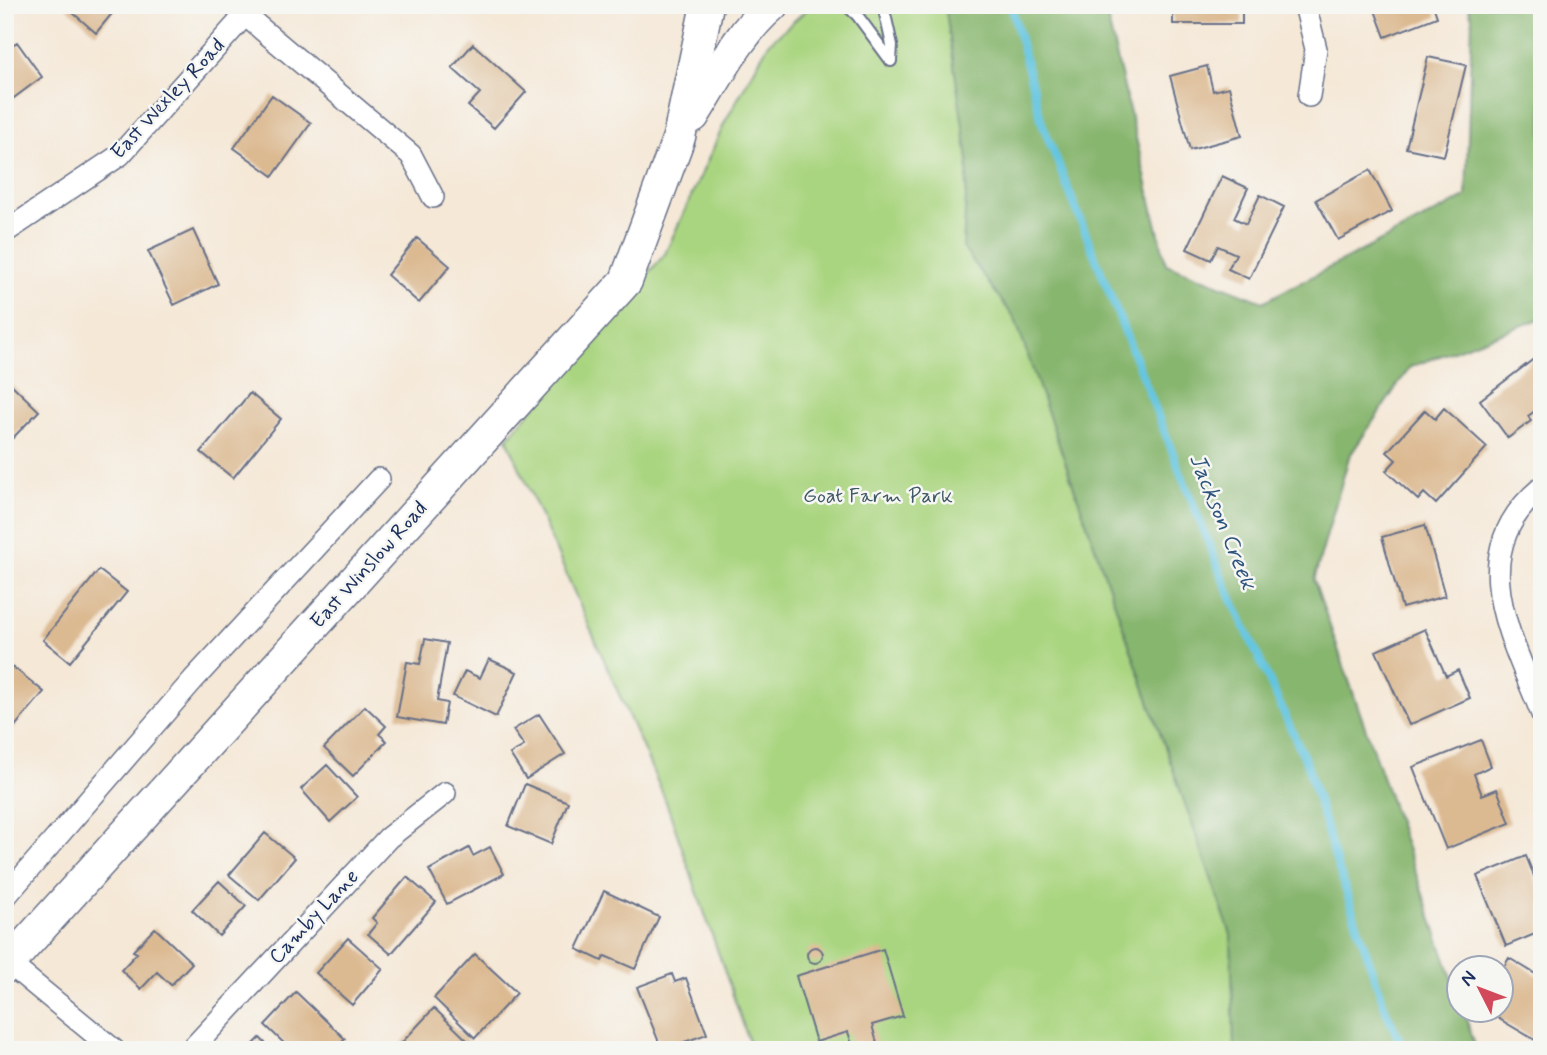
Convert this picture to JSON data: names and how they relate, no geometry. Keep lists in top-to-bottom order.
{
  "streets": {
    "main road": ["East Winslow Road"],
    "street": ["East Wexley Road", "Camby Lane"]
  },
  "water": ["Jackson Creek"],
  "parks": ["Goat Farm Park"],
  "north": "top left"
}
